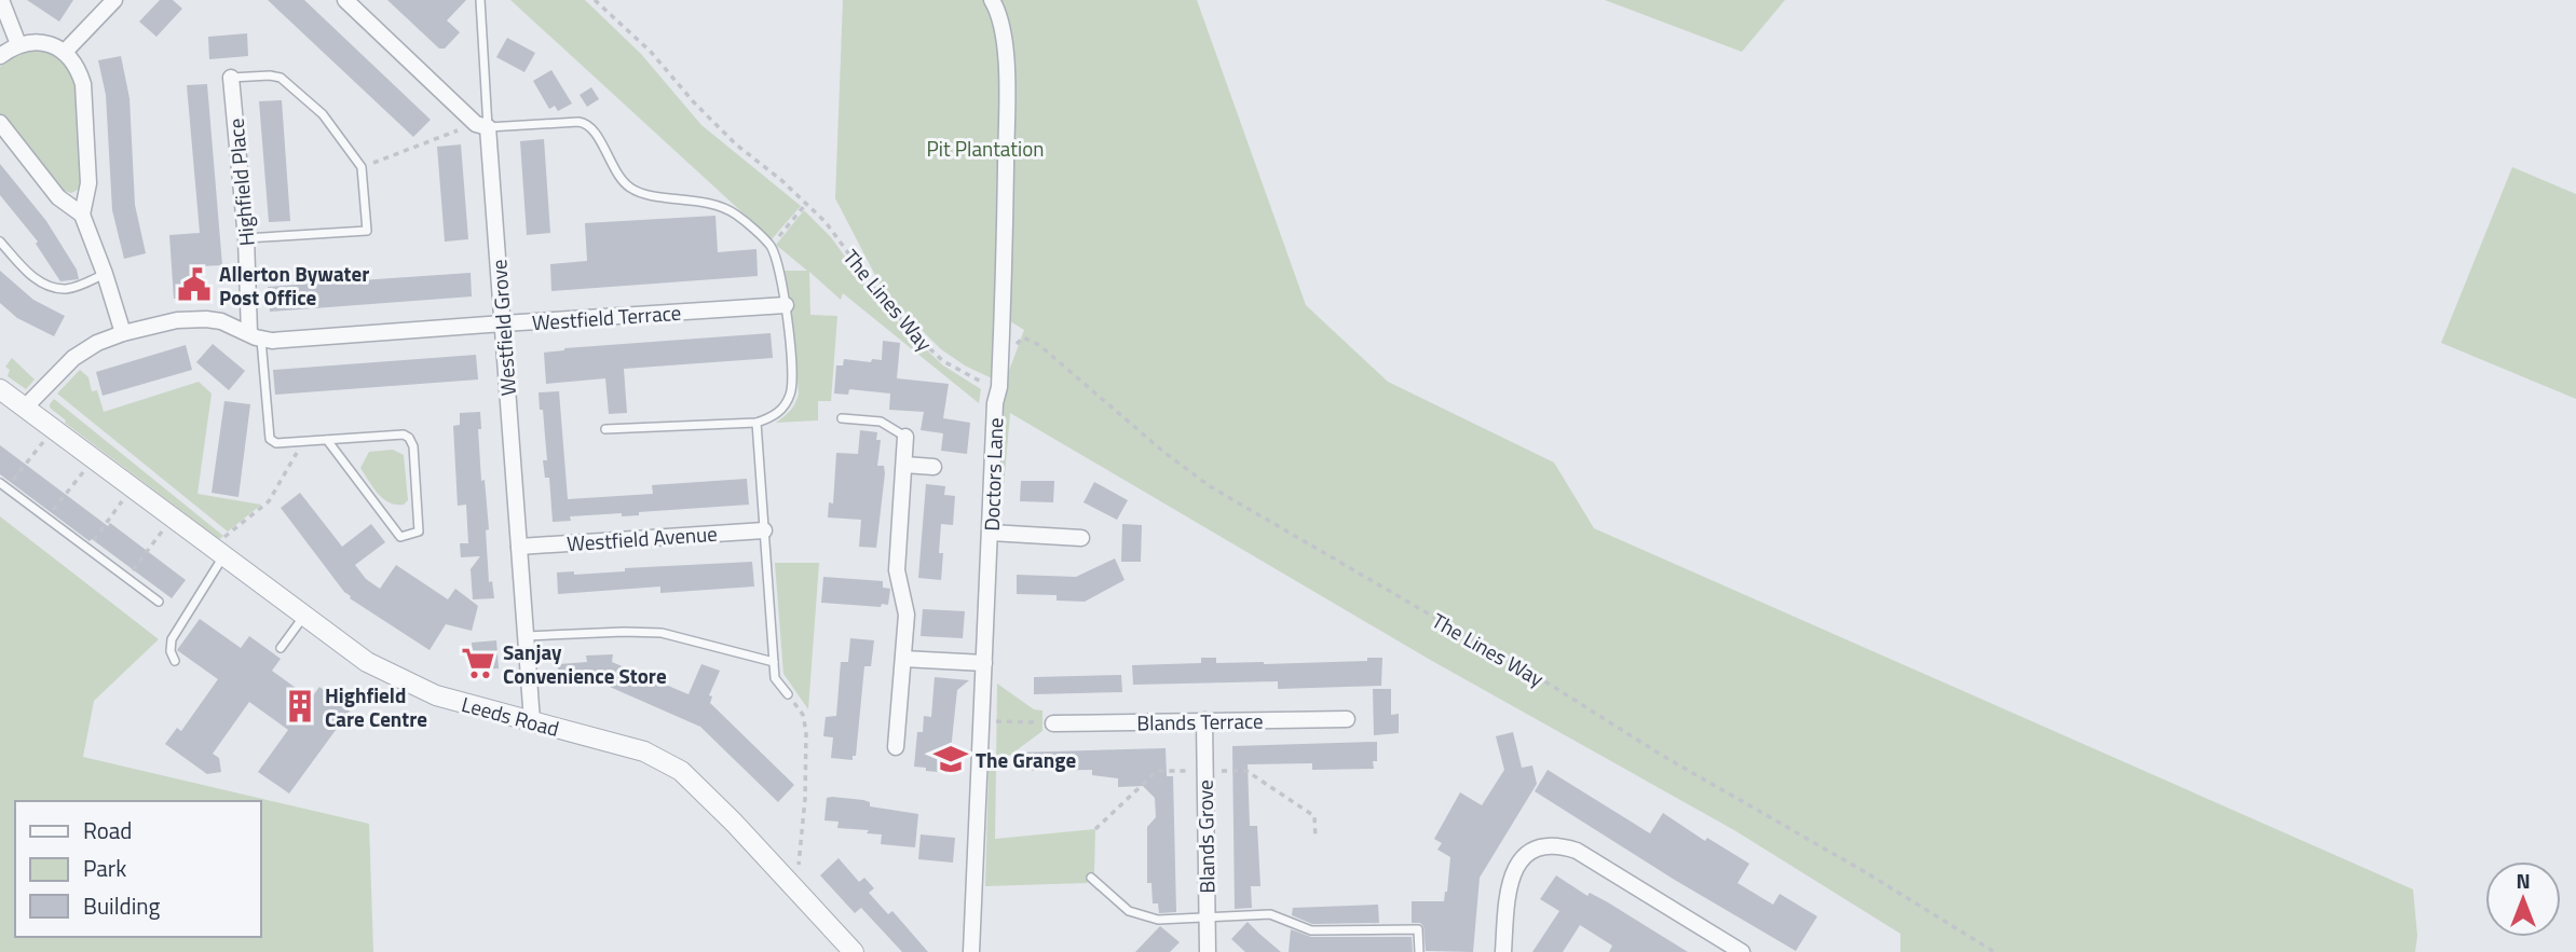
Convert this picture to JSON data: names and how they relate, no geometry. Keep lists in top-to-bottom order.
{
  "streets": {
    "street": [
      "Highfield Place",
      "Westfield Terrace",
      "Westfield Grove",
      "Doctors Lane",
      "Westfield Avenue",
      "Leeds Road",
      "Blands Terrace",
      "Blands Grove"
    ],
    "path": ["The Lines Way"]
  },
  "crossings": [
    ["Highfield Place", "Westfield Terrace"],
    ["The Lines Way", "Doctors Lane"],
    ["Westfield Terrace", "Westfield Grove"],
    ["Westfield Grove", "Westfield Avenue"],
    ["Westfield Grove", "Leeds Road"],
    ["Blands Terrace", "Blands Grove"]
  ],
  "parks": ["Pit Plantation"],
  "places": {
    "public building": ["Allerton Bywater Post Office"],
    "supermarket": ["Sanjay Convenience Store"],
    "building": ["Highfield Care Centre"],
    "school or university": ["The Grange"]
  },
  "legend": ["Road", "Park", "Building"],
  "north": "top"
}
